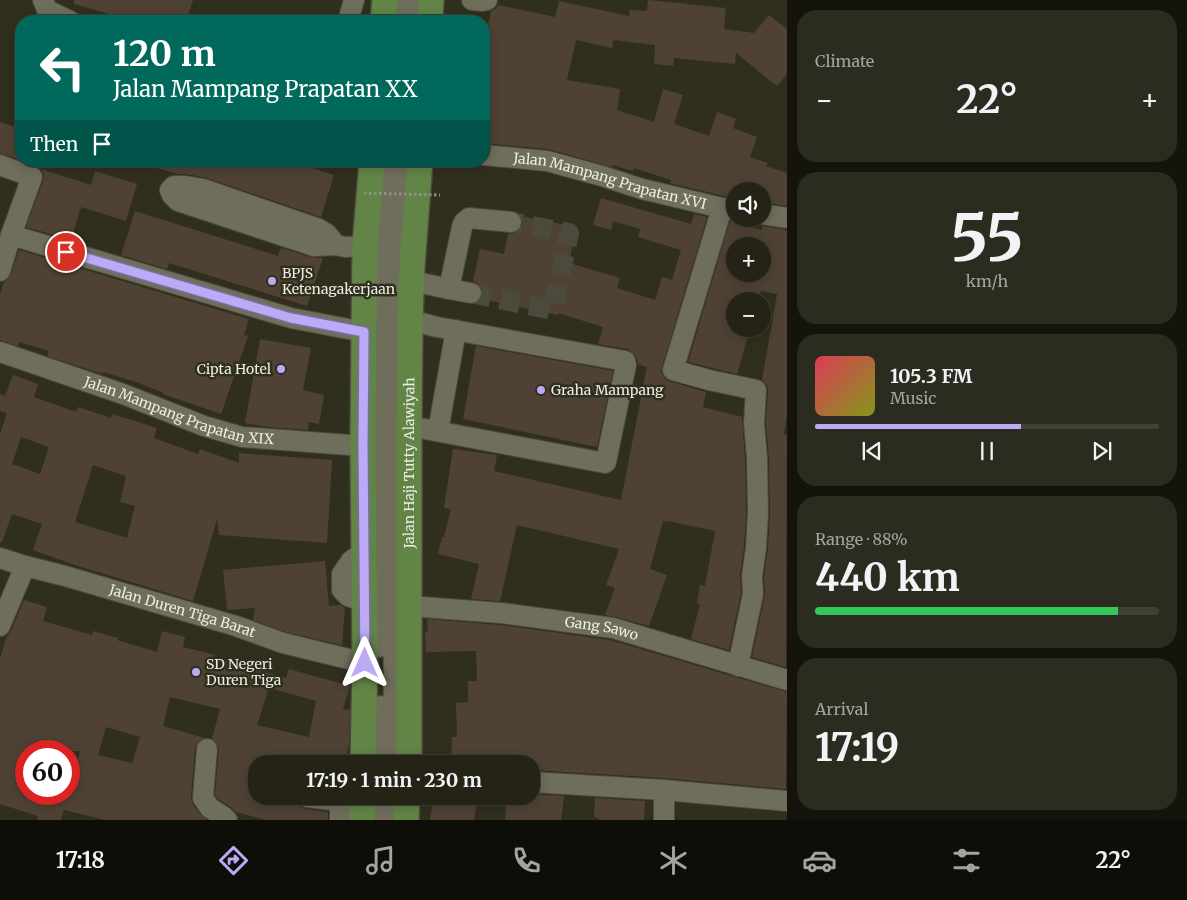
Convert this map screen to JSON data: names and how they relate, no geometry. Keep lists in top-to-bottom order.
{
  "streets": {
    "main road": ["Jalan Haji Tutty Alawiyah"],
    "street": [
      "Jalan Mampang Prapatan XVI",
      "Jalan Mampang Prapatan XIX",
      "Jalan Duren Tiga Barat",
      "Gang Sawo"
    ]
  },
  "crossings": [
    ["Jalan Haji Tutty Alawiyah", "Gang Sawo"]
  ],
  "places": [
    "BPJS Ketenagakerjaan",
    "Cipta Hotel",
    "Graha Mampang",
    "SD Negeri Duren Tiga"
  ],
  "page": {
    "tile": [
      "Climate",
      ["55", "km/h"],
      ["Range · 88%", "440 km"],
      ["Arrival", "17:19"]
    ],
    "turn": ["120 m", "Jalan Mampang Prapatan XX"],
    "heat": ["−", "22°", "+"],
    "then": "Then",
    "map_buttons": ["+", "−"],
    "song": ["105.3 FM", "Music"],
    "limit": "60",
    "trip": "17:19 · 1 min · 230 m",
    "tabs": ["17:18", "22°"]
  }
}
